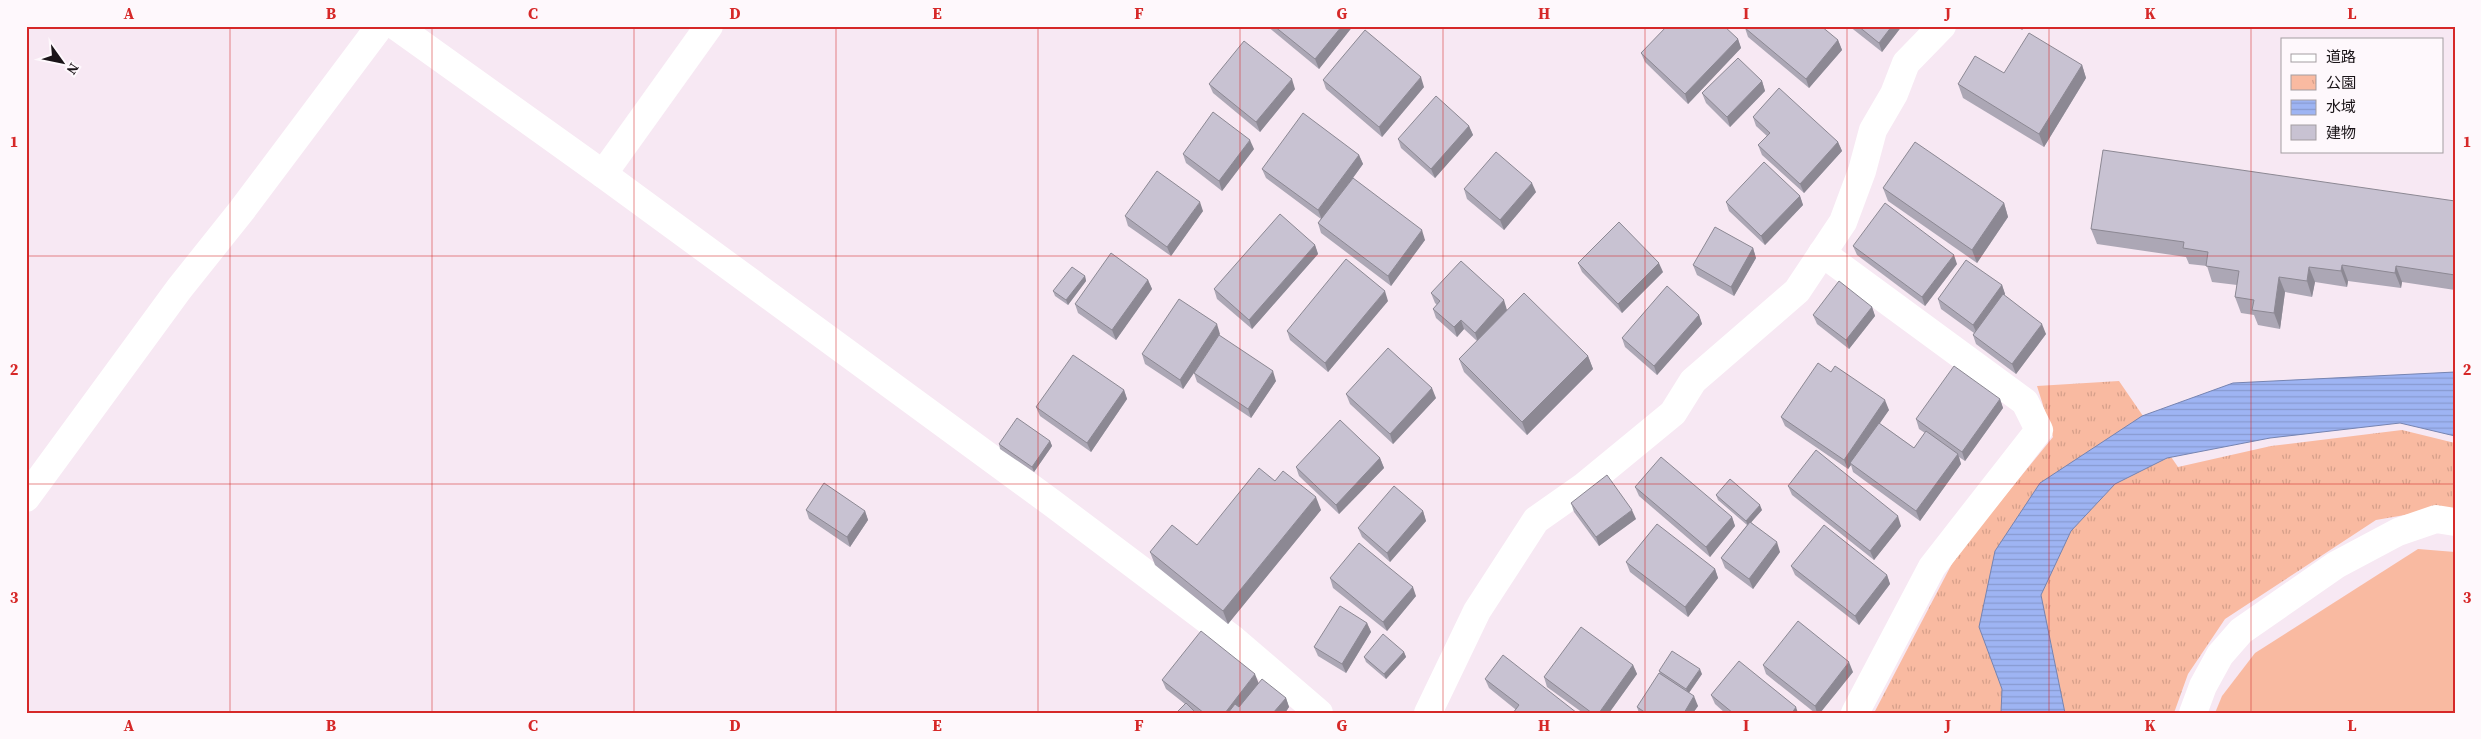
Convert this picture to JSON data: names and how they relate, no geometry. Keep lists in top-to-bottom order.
{
  "legend": [
    "道路",
    "公園",
    "水域",
    "建物"
  ],
  "north": "bottom right",
  "grid": {
    "columns": [
      "A",
      "B",
      "C",
      "D",
      "E",
      "F",
      "G",
      "H",
      "I",
      "J",
      "K",
      "L"
    ],
    "rows": ["1", "2", "3"]
  }
}
